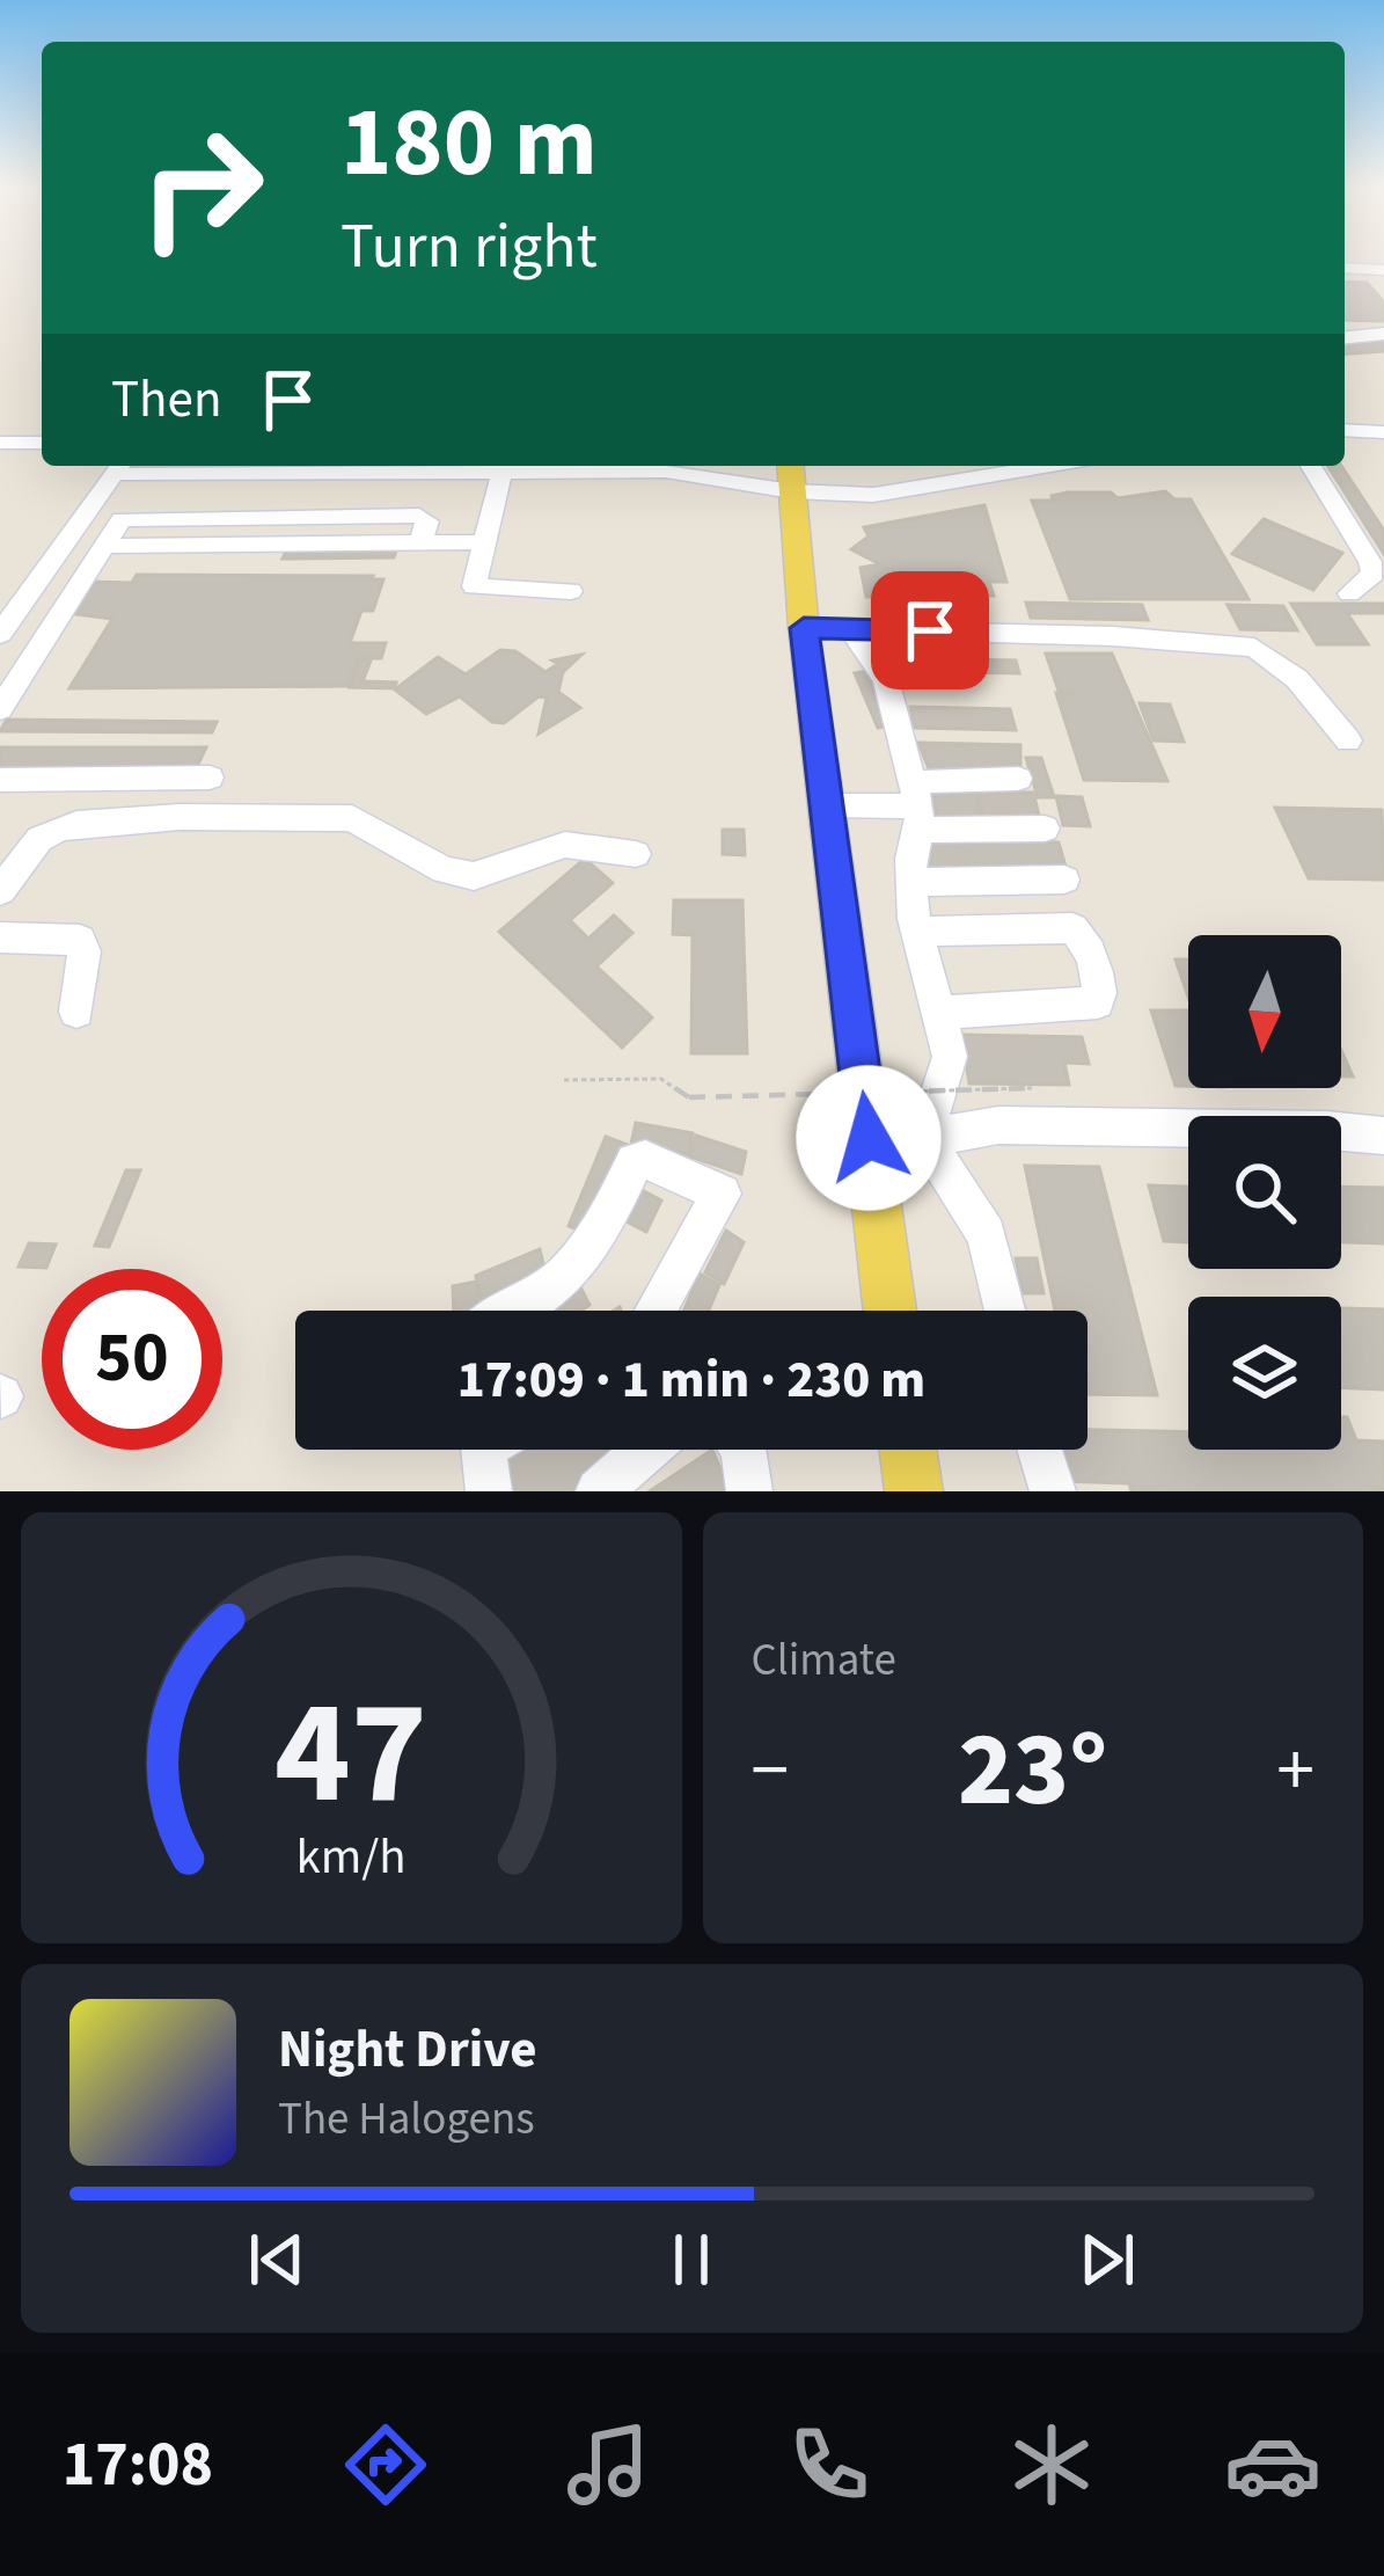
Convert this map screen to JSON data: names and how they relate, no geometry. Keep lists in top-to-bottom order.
{
  "north": "bottom",
  "page": {
    "turn": ["180 m", "Turn right"],
    "then": "Then",
    "limit": "50",
    "trip": "17:09 · 1 min · 230 m",
    "tile": "Climate",
    "heat": ["−", "23°", "+"],
    "song": ["Night Drive", "The Halogens"],
    "tabs": "17:08",
    "gauge": ["47", "km/h"]
  }
}
